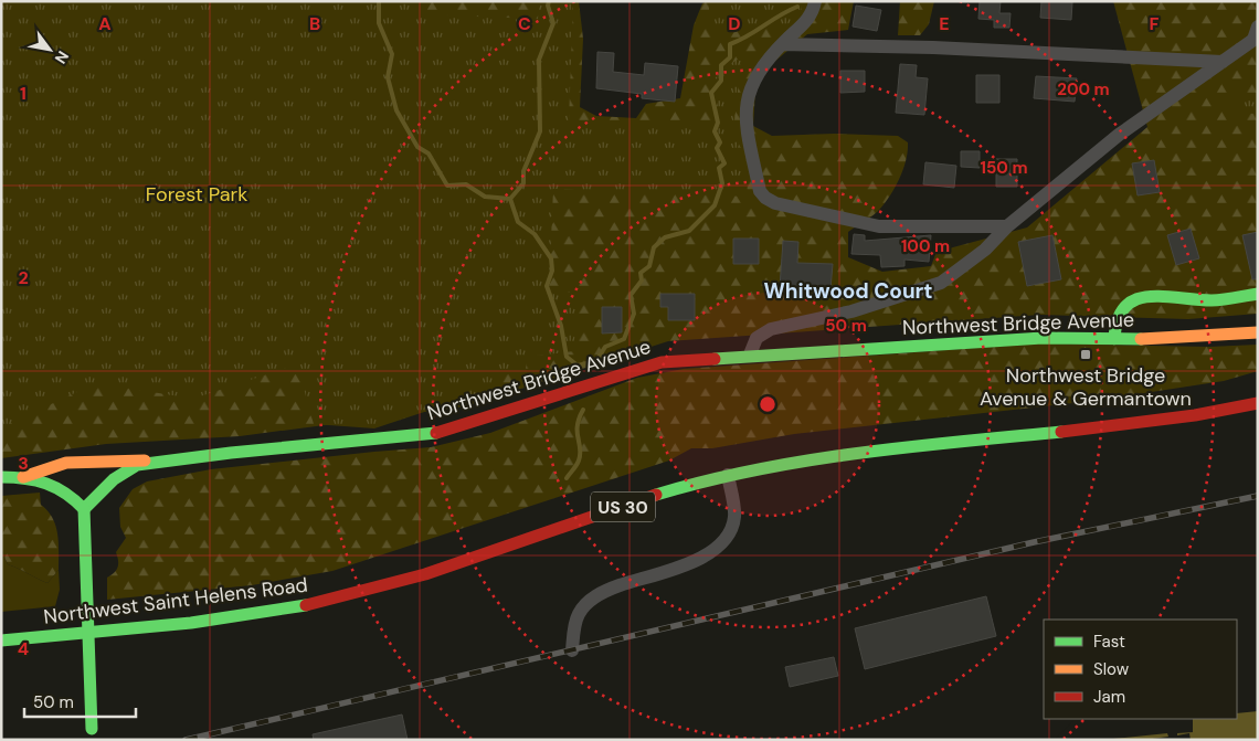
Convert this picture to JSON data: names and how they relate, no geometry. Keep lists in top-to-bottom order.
{
  "streets": {
    "main road": ["Northwest Bridge Avenue", "US 30", "Northwest Saint Helens Road"]
  },
  "districts": ["Whitwood Court"],
  "parks": ["Forest Park"],
  "places": {
    "transit": ["Northwest Bridge Avenue & Germantown"]
  },
  "legend": ["Fast", "Slow", "Jam"],
  "scale_bar": "50 m",
  "north": "bottom right",
  "grid": {
    "columns": [
      "A",
      "B",
      "C",
      "D",
      "E",
      "F"
    ],
    "rows": [
      "1",
      "2",
      "3",
      "4"
    ]
  },
  "rings": [
    "200 m",
    "150 m",
    "100 m",
    "50 m"
  ]
}
